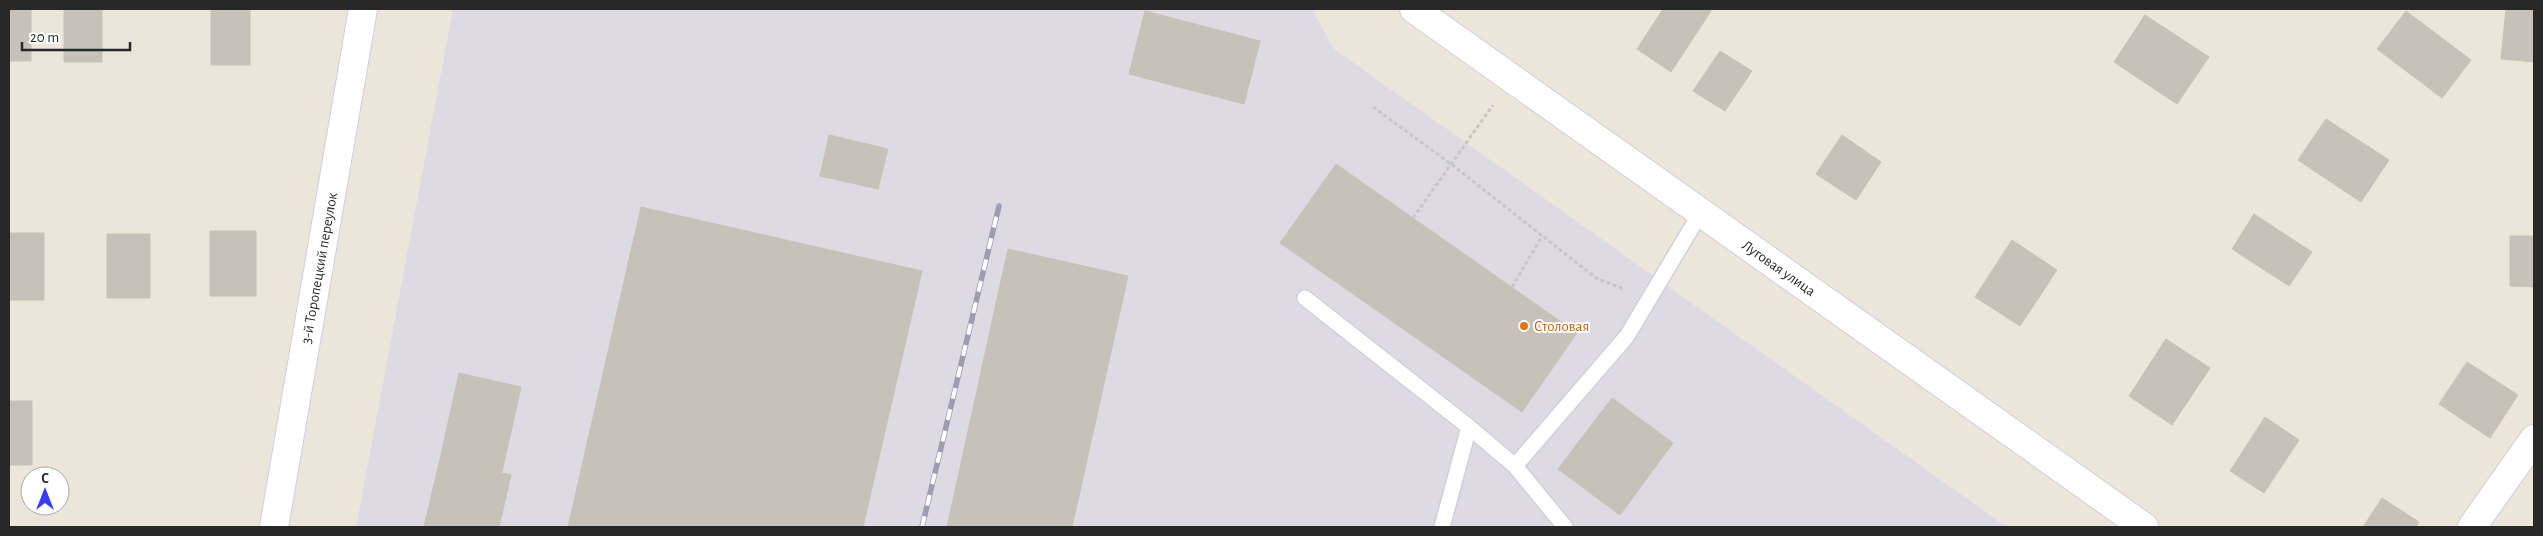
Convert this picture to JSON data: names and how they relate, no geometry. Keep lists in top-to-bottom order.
{
  "streets": {
    "street": ["3-й Торопецкий переулок", "Луговая улица"]
  },
  "places": ["Столовая"],
  "scale_bar": "20 m",
  "north": "top"
}
